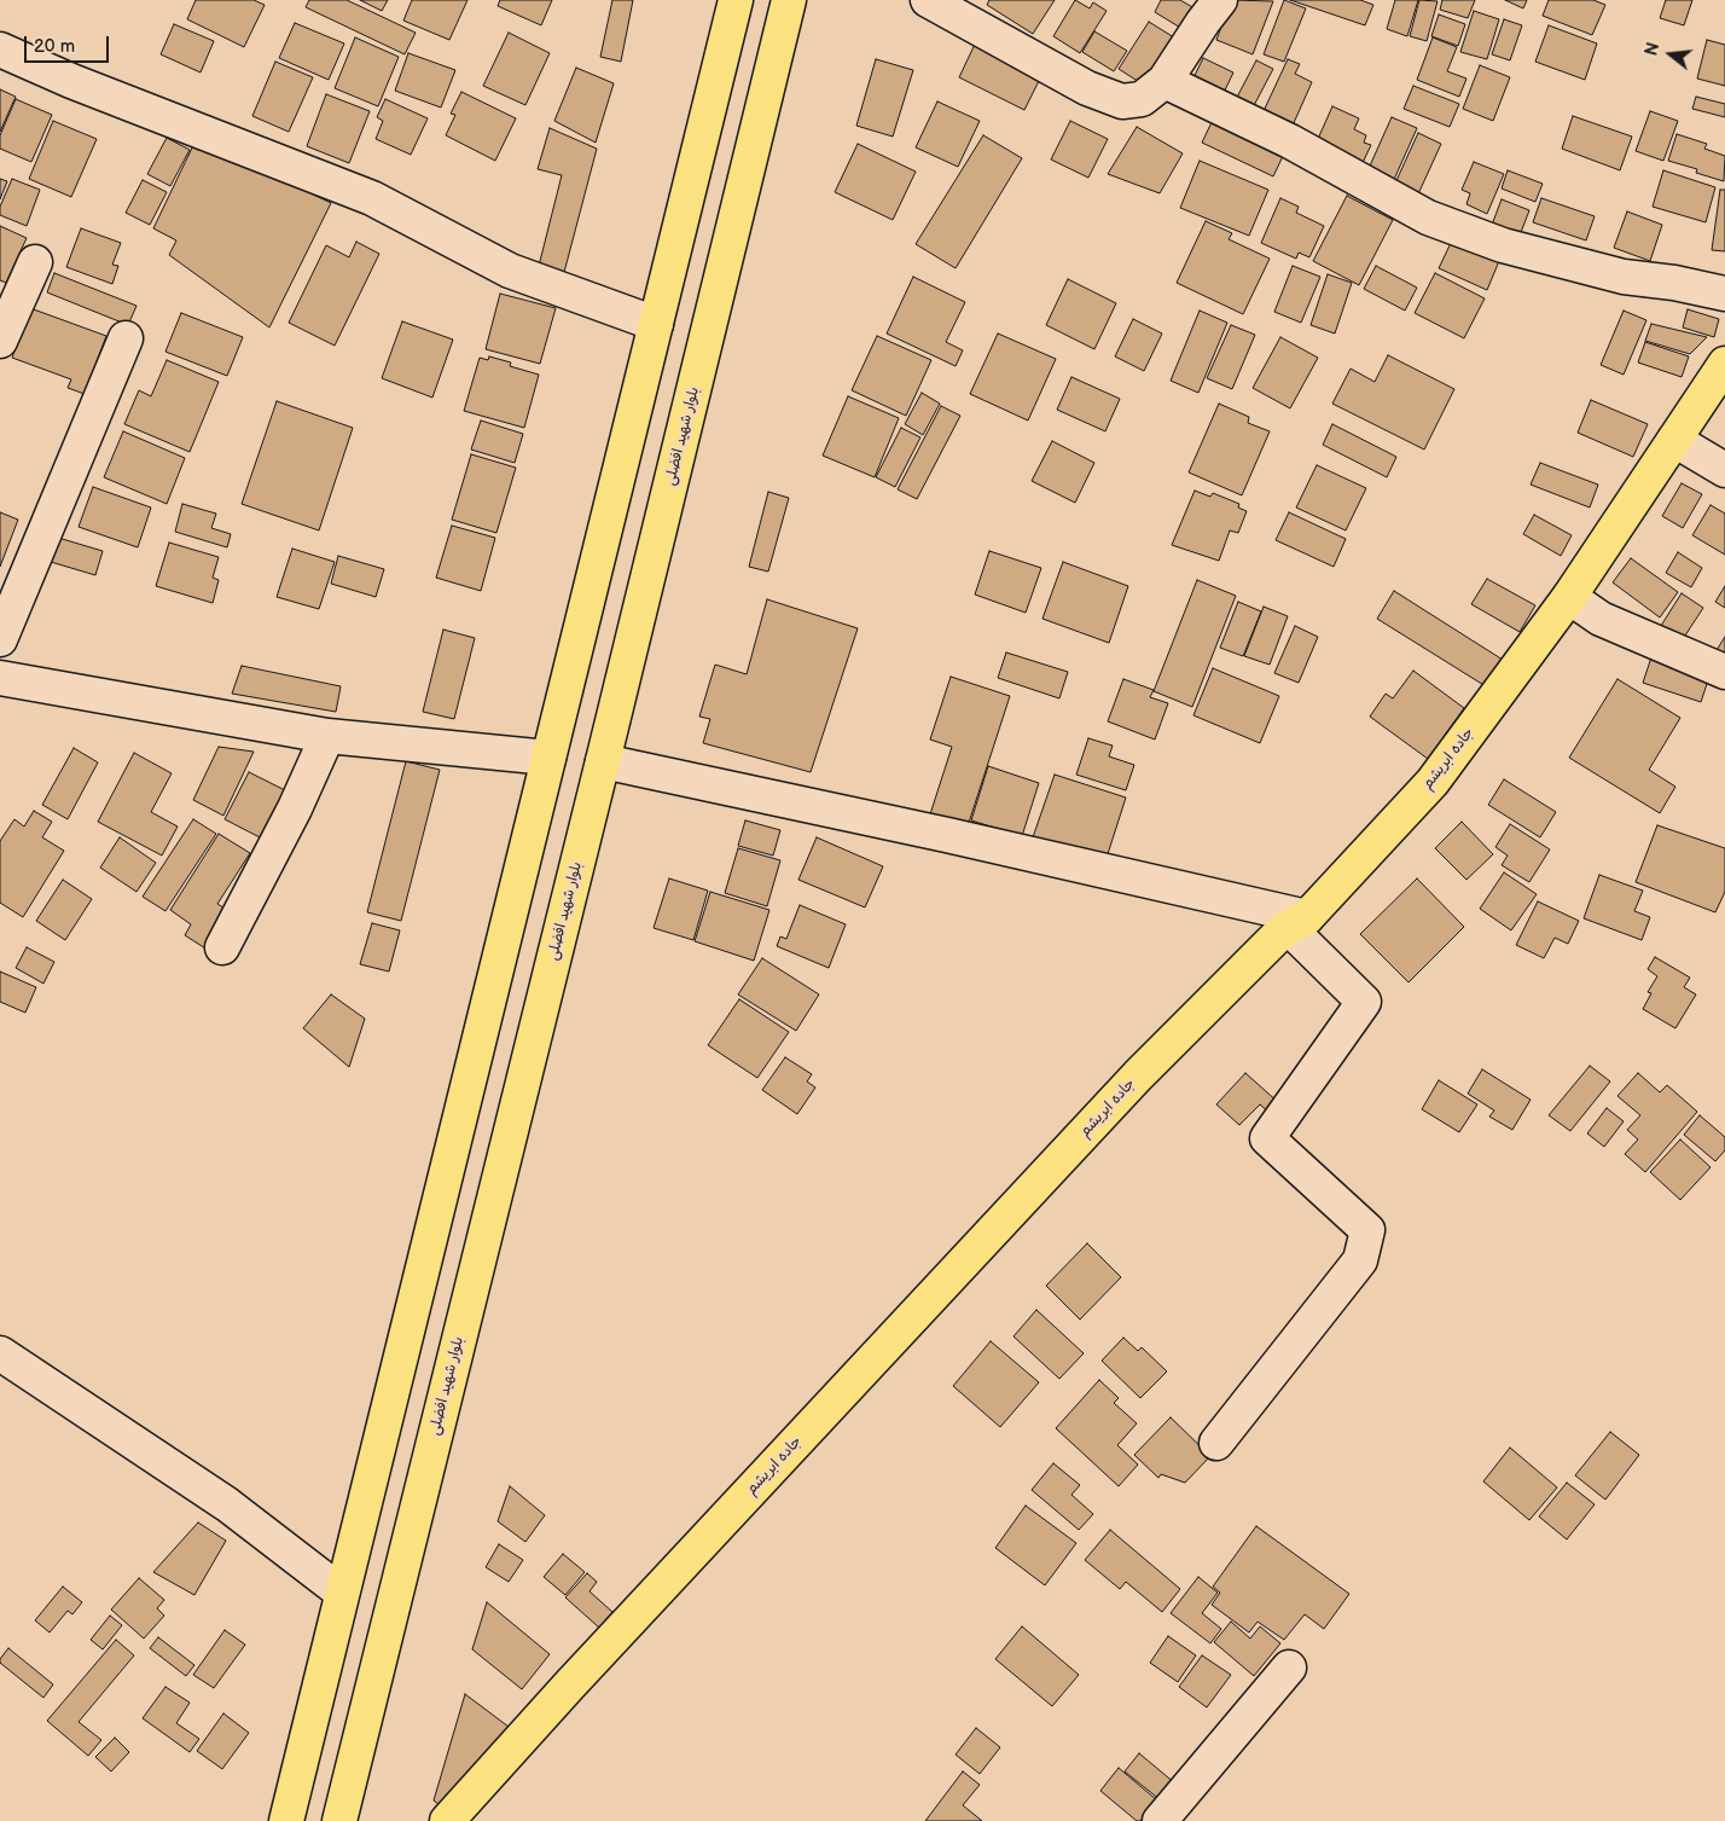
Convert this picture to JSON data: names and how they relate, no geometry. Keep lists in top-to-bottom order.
{
  "streets": {
    "main road": ["بلوار شهید افضلی", "جاده ابریشم"]
  },
  "scale_bar": "20 m",
  "north": "left"
}
